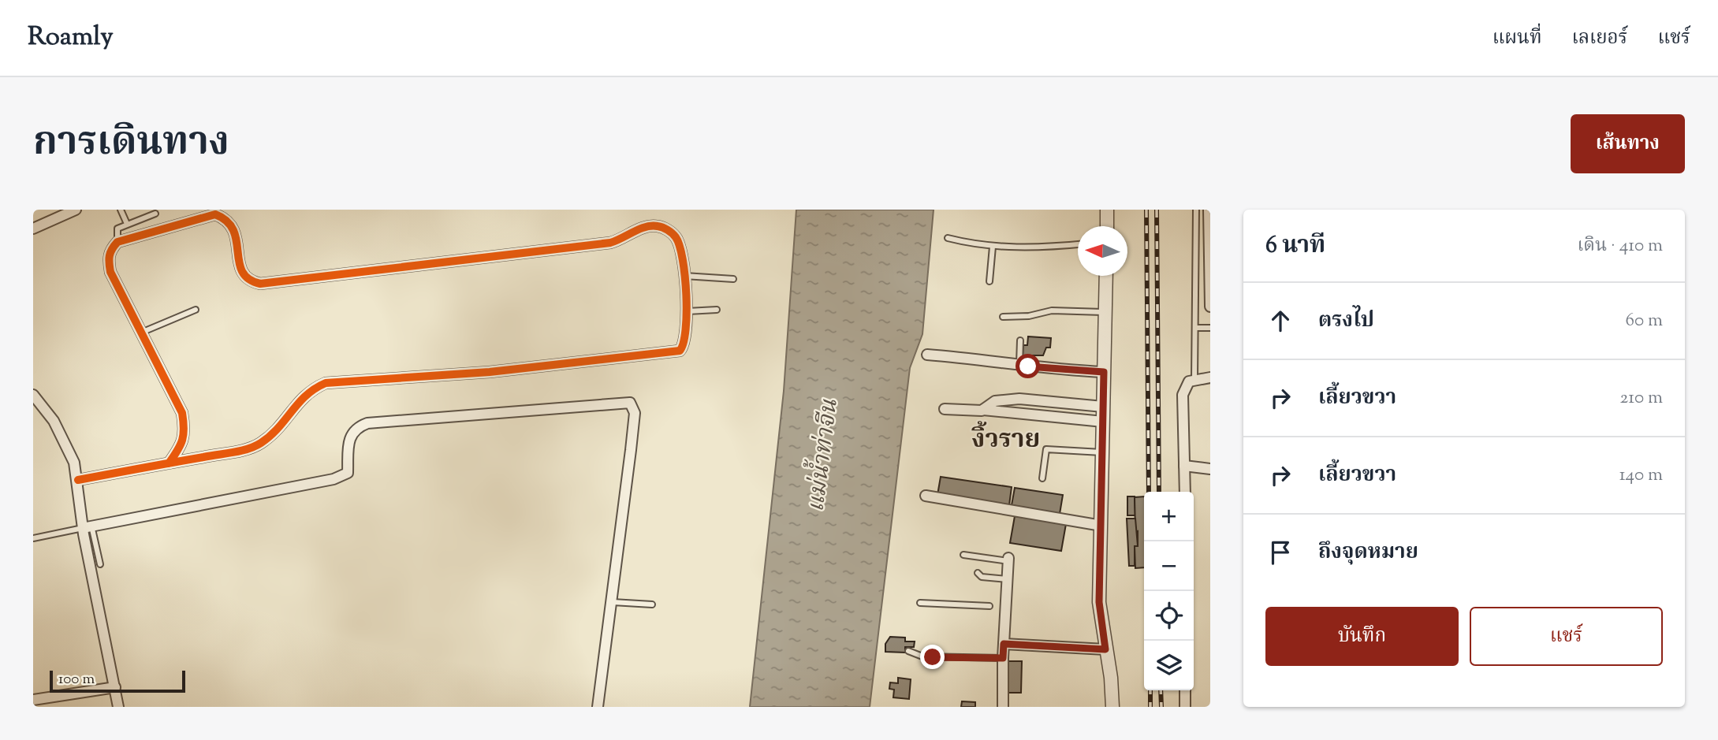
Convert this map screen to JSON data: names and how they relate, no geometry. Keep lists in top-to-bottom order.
{
  "districts": ["งิ้วราย"],
  "water": ["แม่น้ำท่าจีน"],
  "scale_bar": "100 m",
  "north": "left",
  "page": {
    "header": "Roamly",
    "nav": ["แผนที่", "เลเยอร์", "แชร์"],
    "title": "การเดินทาง",
    "buttons": [
      "เส้นทาง",
      ["บันทึก", "แชร์"]
    ],
    "heading": ["6 นาที", "เดิน · 410 m"],
    "list": [
      ["ตรงไป", "60 m"],
      ["เลี้ยวขวา", "210 m"],
      ["เลี้ยวขวา", "140 m"],
      "ถึงจุดหมาย"
    ],
    "map_buttons": ["+", "−"],
    "scale": "100 m"
  }
}
